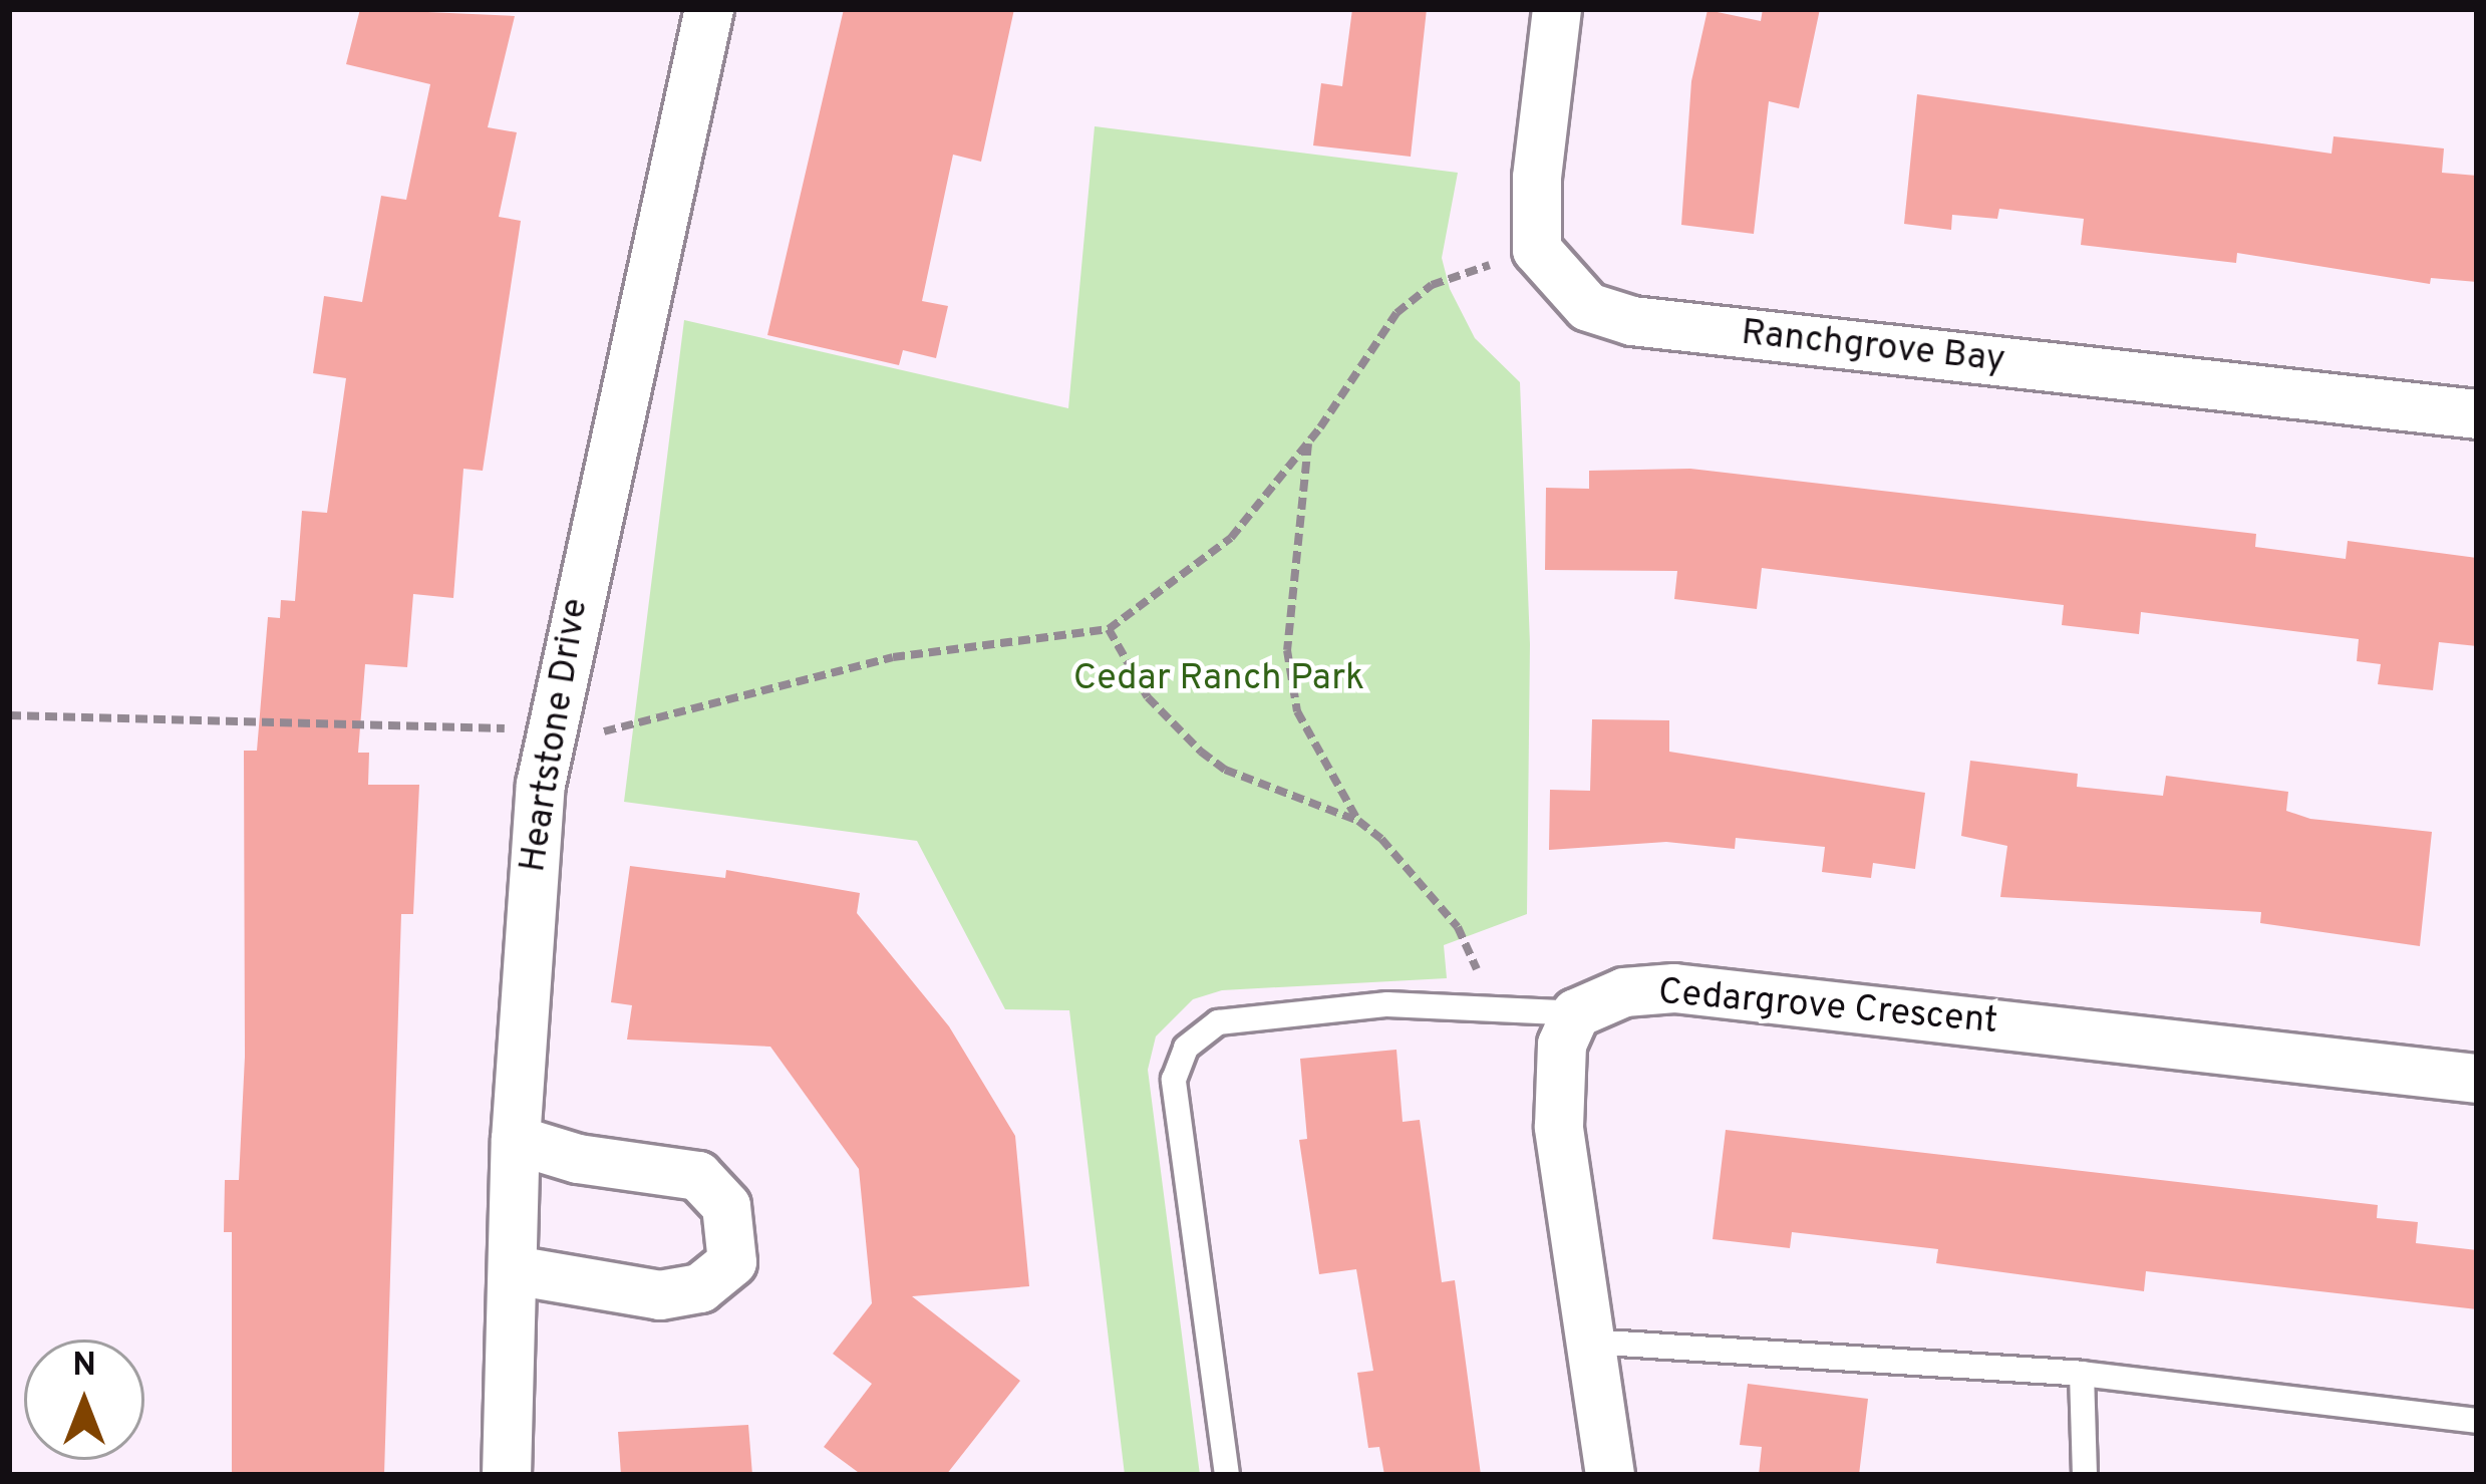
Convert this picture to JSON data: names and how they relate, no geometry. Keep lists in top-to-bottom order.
{
  "streets": {
    "street": ["Ranchgrove Bay", "Heartstone Drive", "Cedargrove Crescent"]
  },
  "parks": ["Cedar Ranch Park"],
  "north": "top"
}
